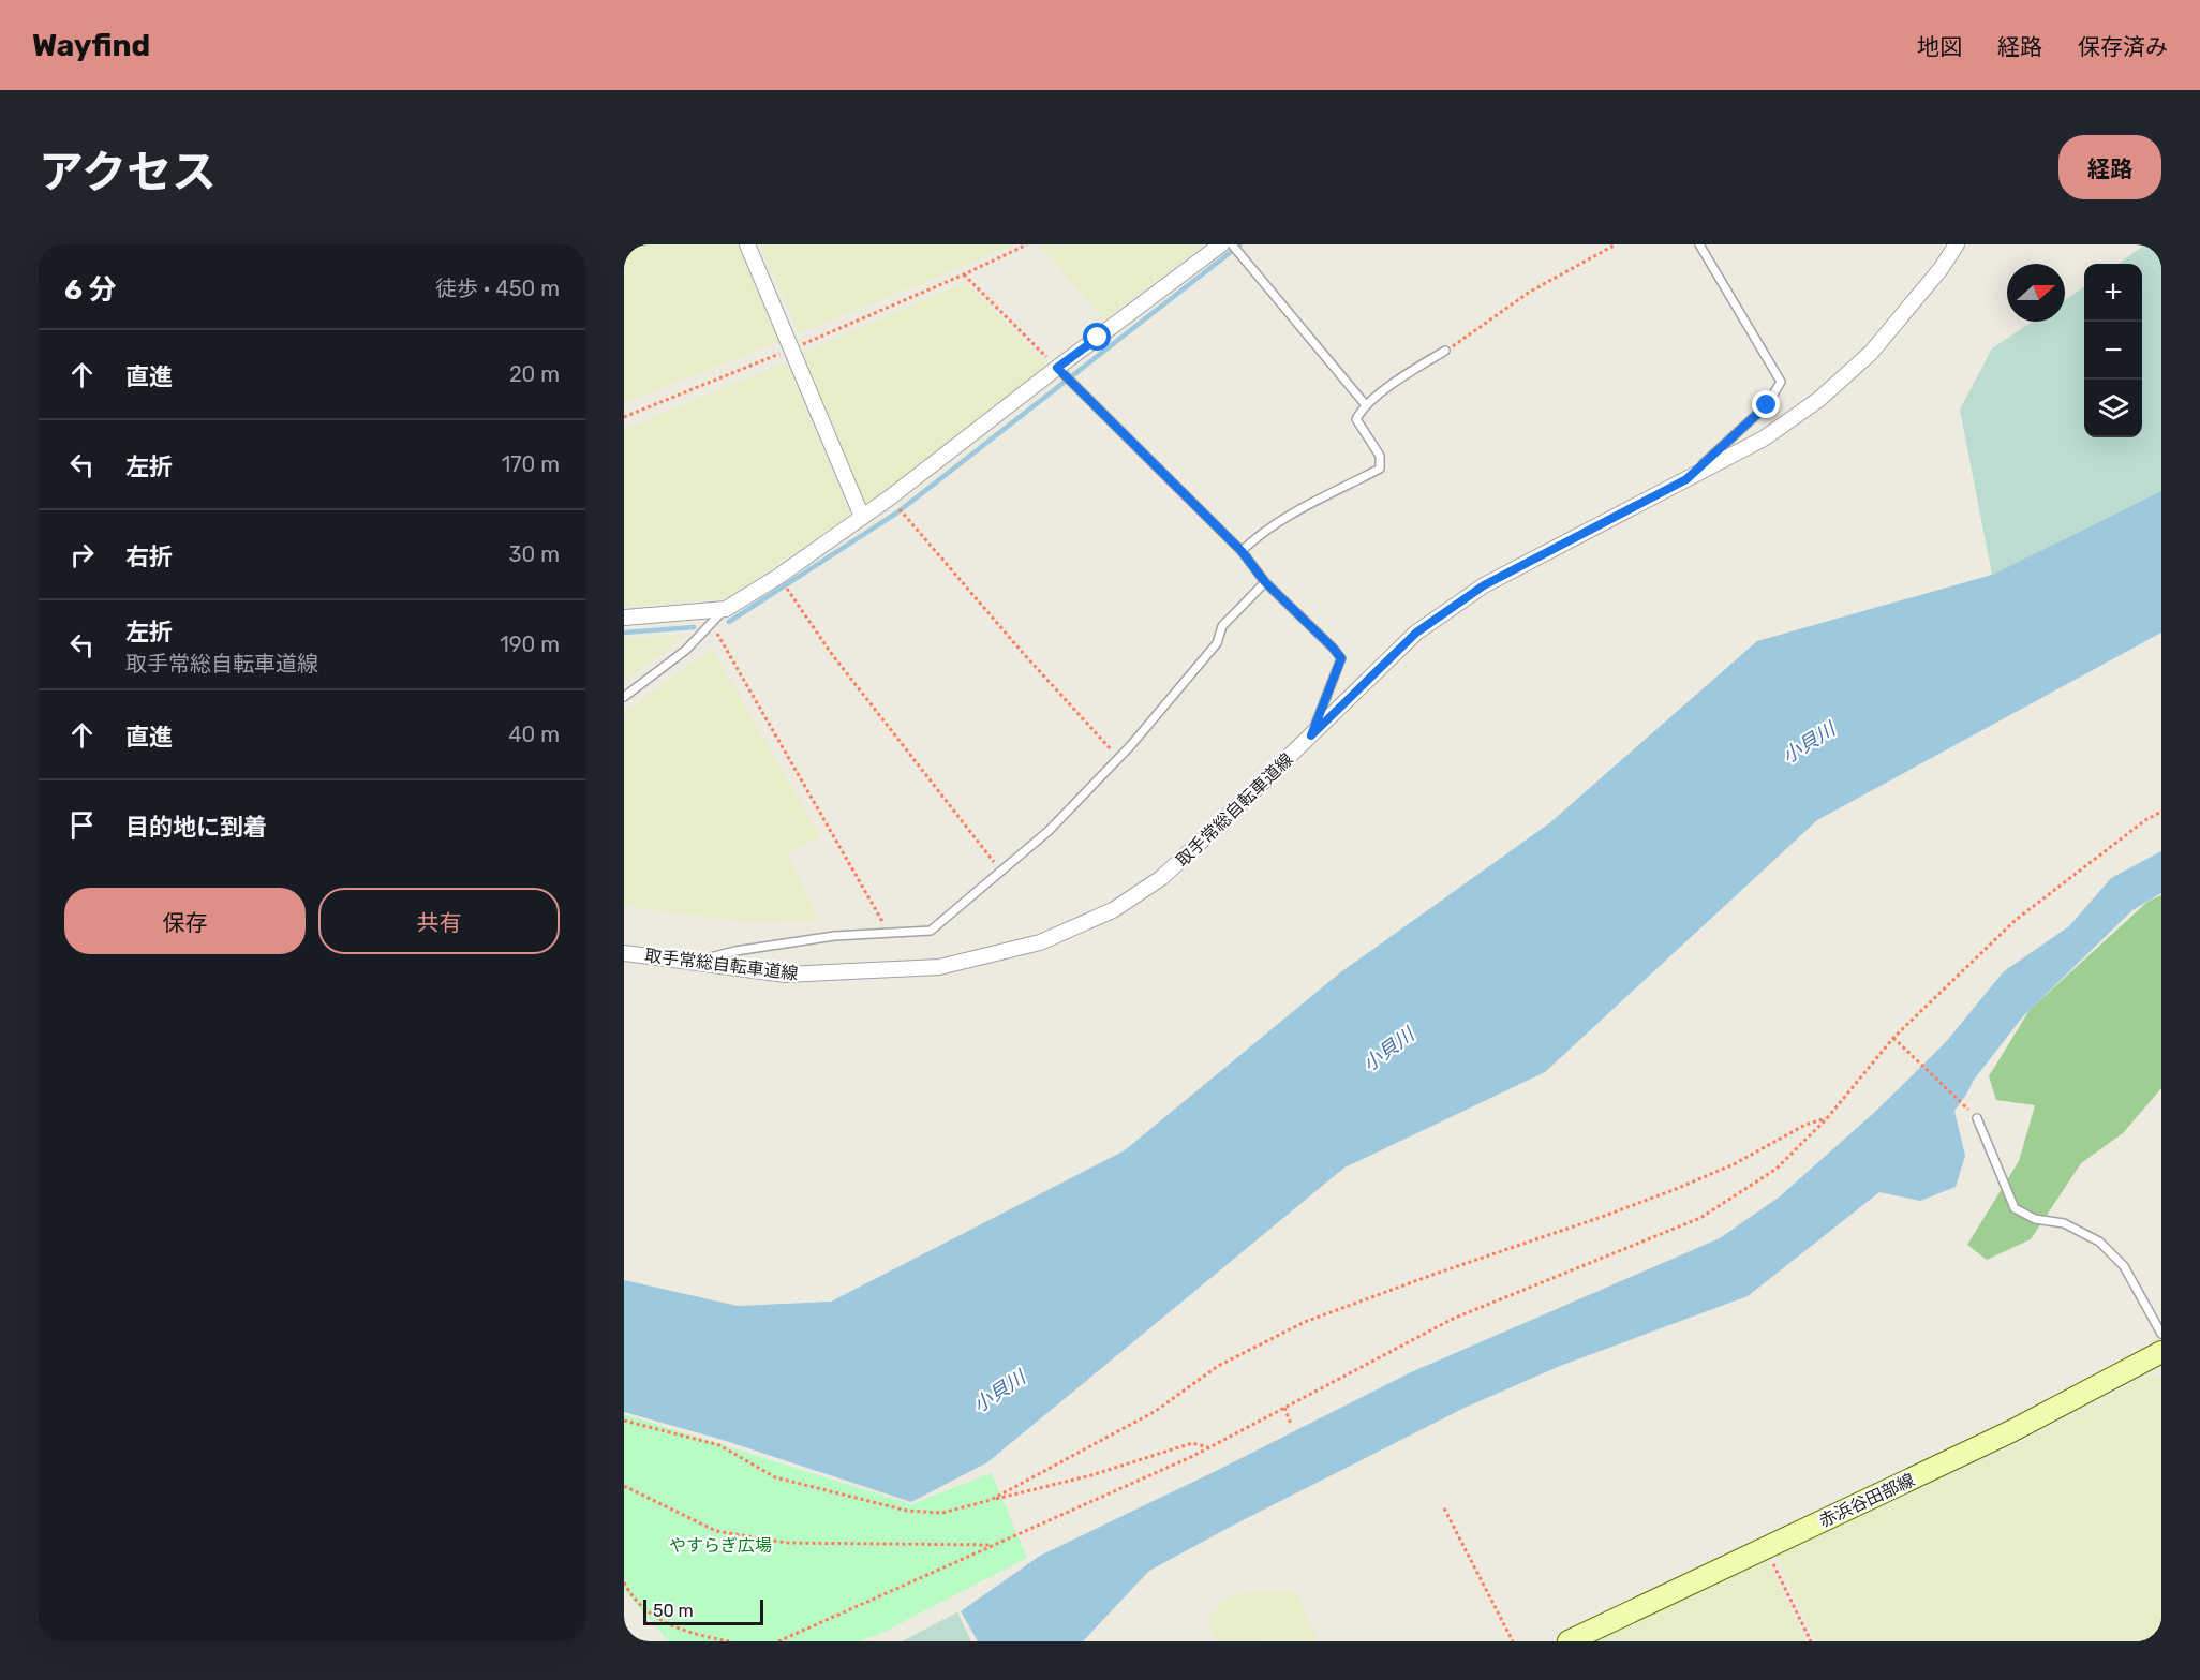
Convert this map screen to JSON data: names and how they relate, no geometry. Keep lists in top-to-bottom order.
{
  "streets": {
    "main road": ["赤浜谷田部線"],
    "street": ["取手常総自転車道線"]
  },
  "water": ["小貝川"],
  "parks": ["やすらぎ広場"],
  "scale_bar": "50 m",
  "north": "right",
  "page": {
    "header": "Wayfind",
    "nav": ["地図", "経路", "保存済み"],
    "title": "アクセス",
    "buttons": [
      "経路",
      ["保存", "共有"]
    ],
    "heading": ["6 分", "徒歩 · 450 m"],
    "map_buttons": ["+", "−"],
    "list": [
      ["直進", "20 m"],
      ["左折", "170 m"],
      ["右折", "30 m"],
      ["左折", "取手常総自転車道線", "190 m"],
      ["直進", "40 m"],
      "目的地に到着"
    ],
    "scale": "50 m"
  }
}
